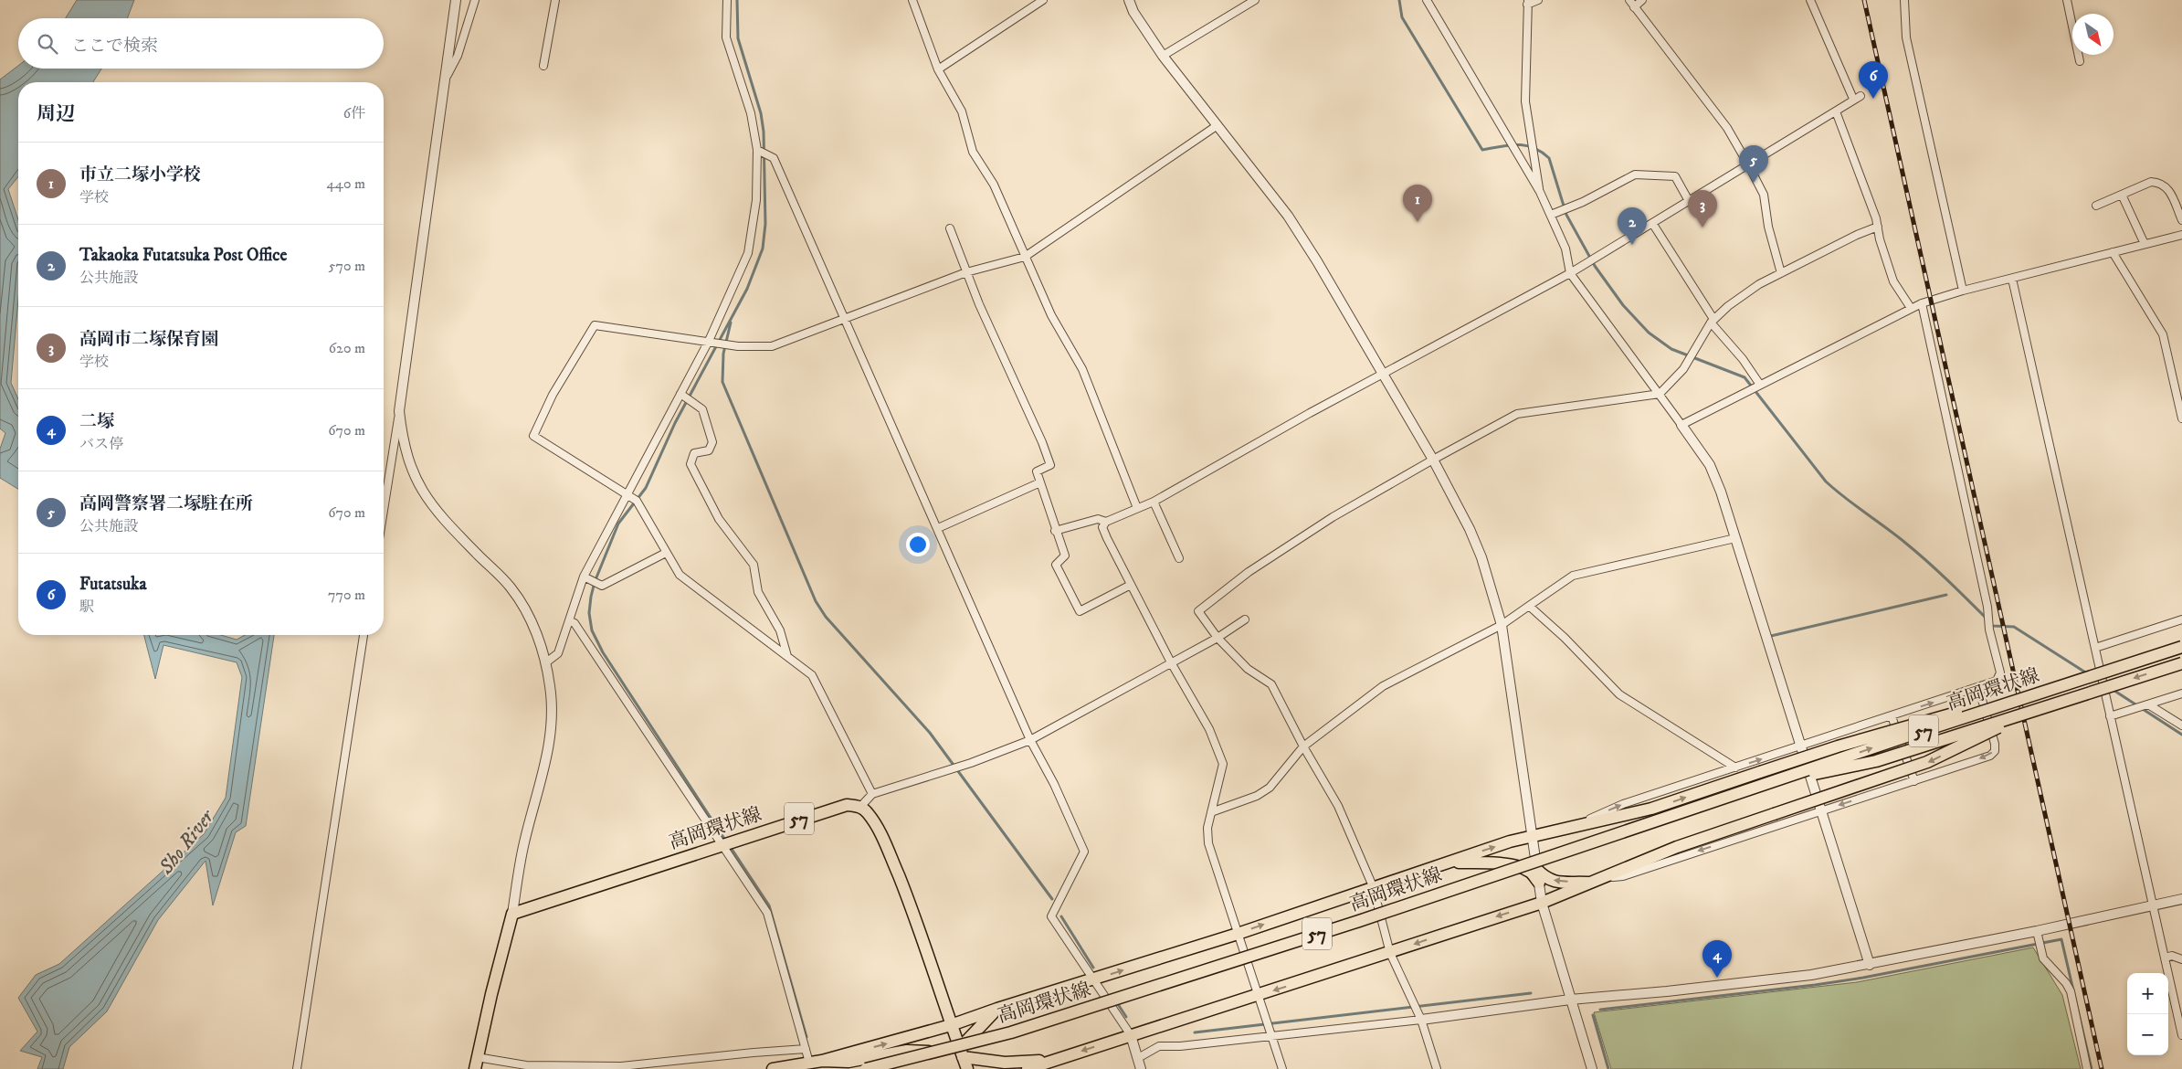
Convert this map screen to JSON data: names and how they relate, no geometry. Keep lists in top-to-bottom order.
{
  "streets": {
    "main road": ["高岡環状線", "57"]
  },
  "crossings": [
    ["高岡環状線", "57"]
  ],
  "water": ["Sho River"],
  "north": "bottom right",
  "page": {
    "search": "ここで検索",
    "pins": [
      "6",
      "5",
      "1",
      "3",
      "2",
      "4"
    ],
    "heading": ["周辺", "6件"],
    "list": [
      {
        "mark": "1",
        "name": "市立二塚小学校",
        "note": "学校",
        "value": "440 m"
      },
      {
        "mark": "2",
        "name": "Takaoka Futatsuka Post Office",
        "note": "公共施設",
        "value": "570 m"
      },
      {
        "mark": "3",
        "name": "高岡市二塚保育園",
        "note": "学校",
        "value": "620 m"
      },
      {
        "mark": "4",
        "name": "二塚",
        "note": "バス停",
        "value": "670 m"
      },
      {
        "mark": "5",
        "name": "高岡警察署二塚駐在所",
        "note": "公共施設",
        "value": "670 m"
      },
      {
        "mark": "6",
        "name": "Futatsuka",
        "note": "駅",
        "value": "770 m"
      }
    ],
    "map_buttons": ["+", "−"]
  }
}
